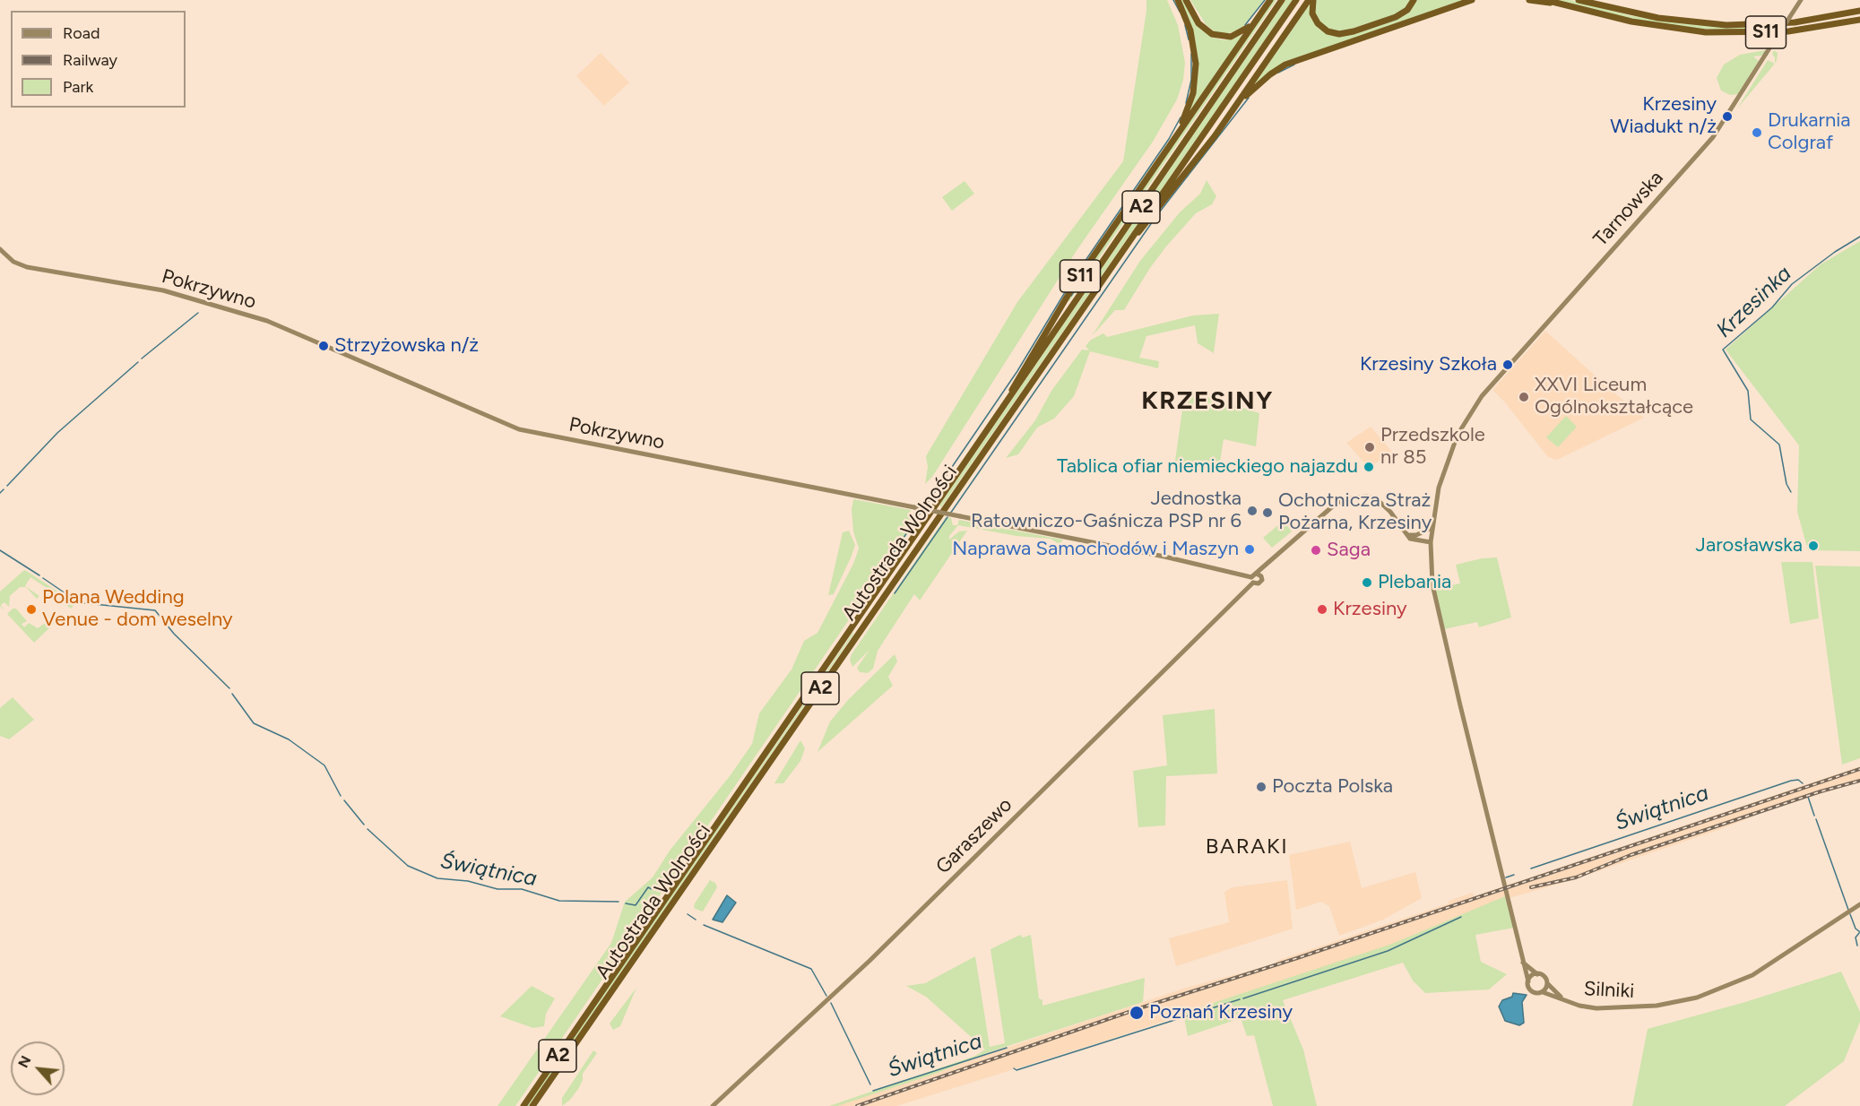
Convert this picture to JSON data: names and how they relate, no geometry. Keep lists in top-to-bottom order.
{
  "streets": {
    "highway": ["S11", "A2", "Autostrada Wolności"],
    "street": [
      "Tarnowska",
      "Pokrzywno",
      "Garaszewo",
      "Silniki"
    ]
  },
  "crossings": [
    ["S11", "Autostrada Wolności"],
    ["Pokrzywno", "Garaszewo"]
  ],
  "districts": ["KRZESINY", "BARAKI"],
  "water": ["Krzesinka", "Świątnica"],
  "places": [
    "Krzesiny Wiadukt n/ż",
    "Drukarnia Colgraf",
    "Strzyżowska n/ż",
    "Krzesiny Szkoła",
    "XXVI Liceum Ogólnokształcące",
    "Przedszkole nr 85",
    "Tablica ofiar niemieckiego najazdu",
    "Jednostka Ratowniczo-Gaśnicza PSP nr 6",
    "Ochotnicza Straż Pożarna, Krzesiny",
    "Jarosławska",
    "Naprawa Samochodów i Maszyn",
    "Saga",
    "Plebania",
    "Polana Wedding Venue - dom weselny",
    "Krzesiny",
    "Poczta Polska",
    "Poznań Krzesiny"
  ],
  "legend": ["Road", "Railway", "Park"],
  "north": "top left"
}
